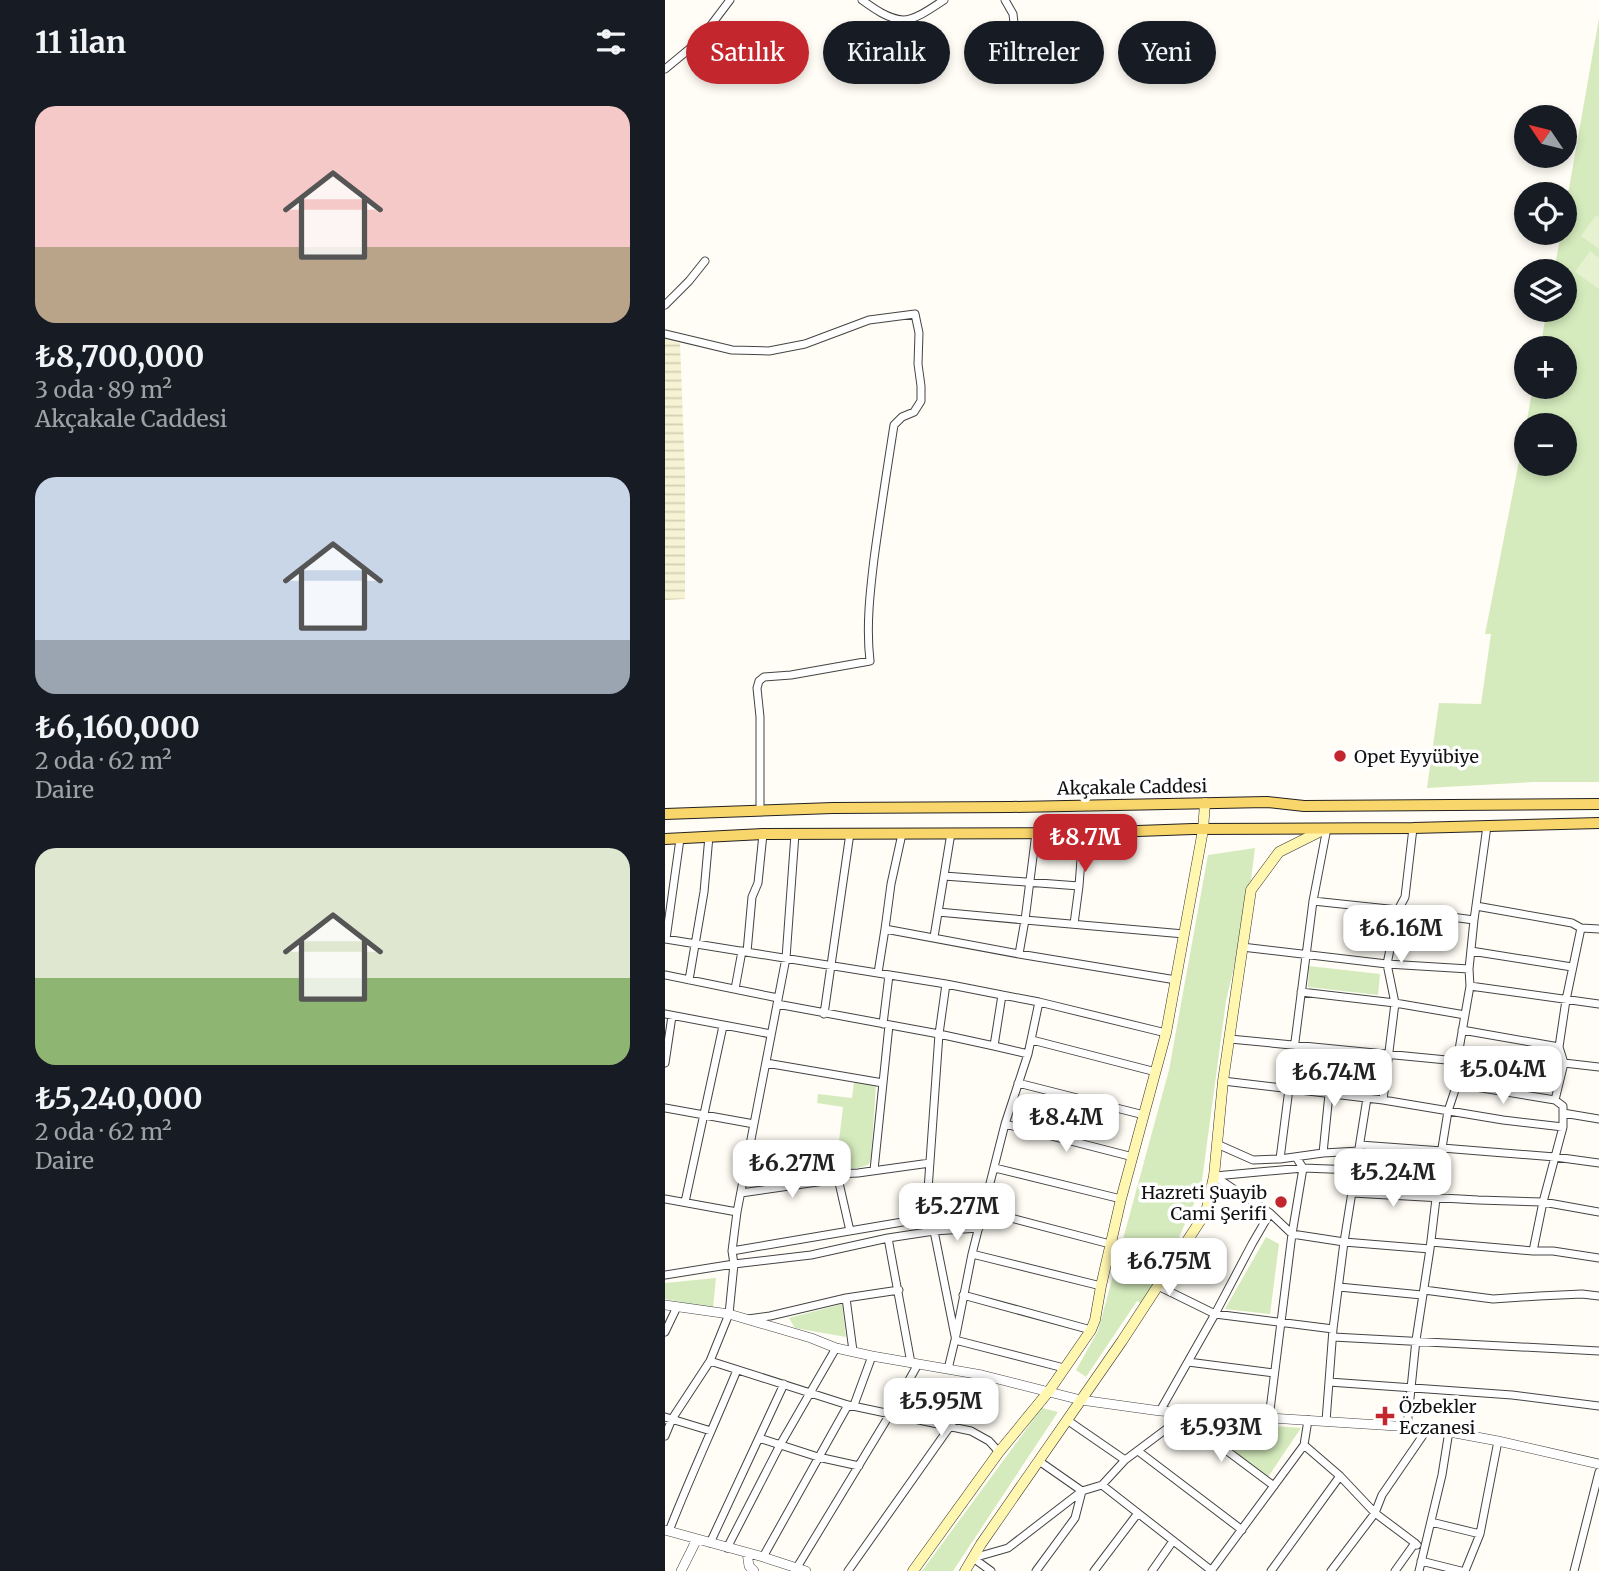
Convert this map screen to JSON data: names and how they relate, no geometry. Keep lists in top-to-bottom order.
{
  "streets": {
    "main road": ["Akçakale Caddesi"]
  },
  "places": {
    "other": ["Opet Eyyübiye", "Hazreti Şuayib Cami Şerifi"],
    "health": ["Özbekler Eczanesi"]
  },
  "north": "top left",
  "page": {
    "heading": "11 ilan",
    "chip": [
      "Satılık",
      "Kiralık",
      "Filtreler",
      "Yeni"
    ],
    "list": [
      {
        "name": "₺8,700,000",
        "note": "3 oda · 89 m² · Akçakale Caddesi"
      },
      {
        "name": "₺6,160,000",
        "note": "2 oda · 62 m² · Daire"
      },
      {
        "name": "₺5,240,000",
        "note": "2 oda · 62 m² · Daire"
      }
    ],
    "map_buttons": ["+", "−"],
    "price": [
      "₺8.7M",
      "₺6.16M",
      "₺5.04M",
      "₺6.74M",
      "₺8.4M",
      "₺6.27M",
      "₺5.24M",
      "₺5.27M",
      "₺6.75M",
      "₺5.95M",
      "₺5.93M"
    ]
  }
}
